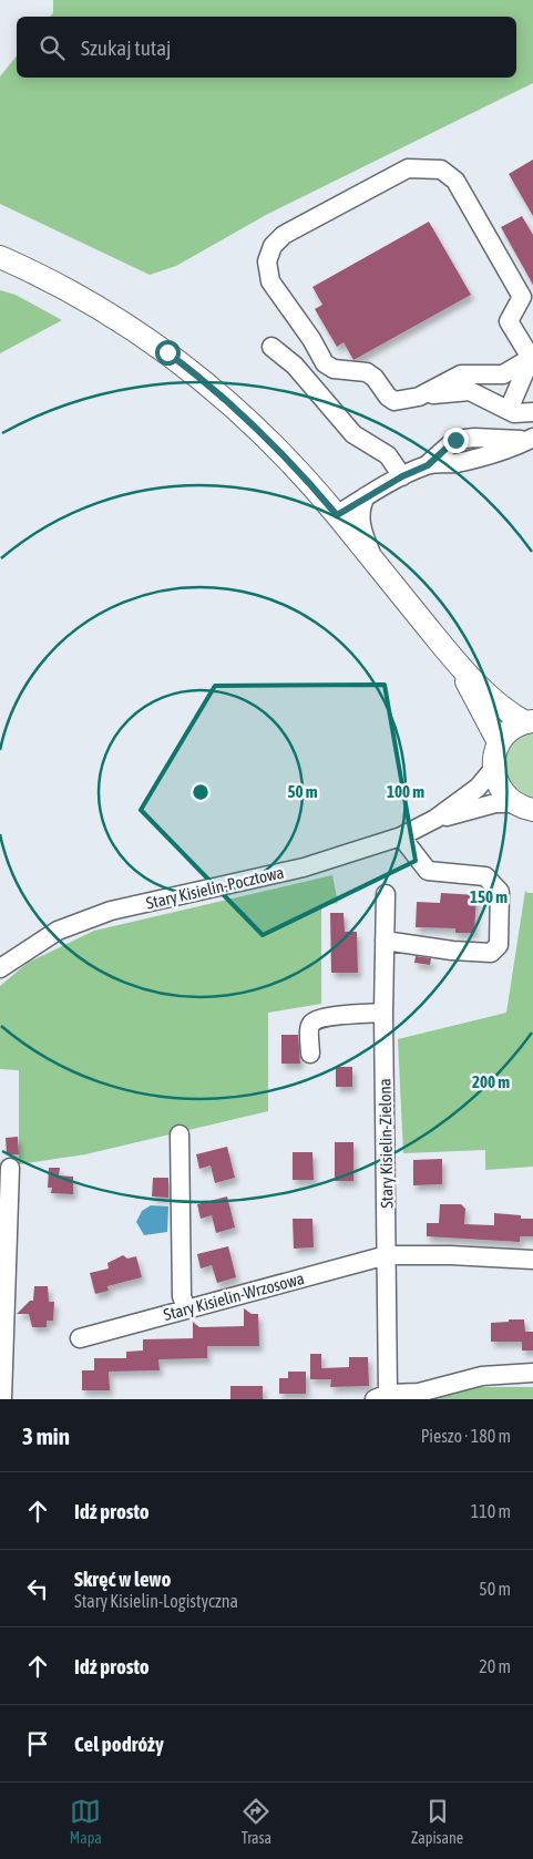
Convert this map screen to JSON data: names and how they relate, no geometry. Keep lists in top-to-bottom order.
{
  "streets": {
    "street": ["Stary Kisielin-Pocztowa", "Stary Kisielin-Zielona", "Stary Kisielin-Wrzosowa"]
  },
  "crossings": [
    ["Stary Kisielin-Zielona", "Stary Kisielin-Wrzosowa"]
  ],
  "page": {
    "search": "Szukaj tutaj",
    "heading": ["3 min", "Pieszo · 180 m"],
    "list": [
      ["Idź prosto", "110 m"],
      ["Skręć w lewo", "Stary Kisielin-Logistyczna", "50 m"],
      ["Idź prosto", "20 m"],
      "Cel podróży"
    ],
    "nav": ["Mapa", "Trasa", "Zapisane"]
  },
  "rings": [
    "50 m",
    "100 m",
    "150 m",
    "200 m"
  ]
}
